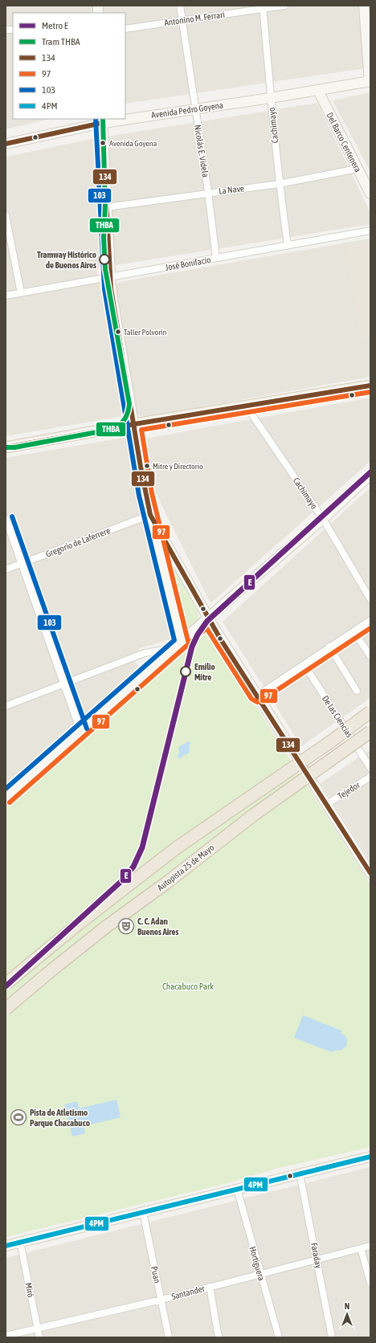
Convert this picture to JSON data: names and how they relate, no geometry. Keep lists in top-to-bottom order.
{
  "streets": {
    "highway": ["Autopista 25 de Mayo"],
    "street": [
      "Antonino M. Ferrari",
      "Avenida Pedro Goyena",
      "Cachimayo",
      "Del Barco Centenera",
      "Nicolás E. Videla",
      "La Nave",
      "José Bonifacio",
      "Gregorio de Laferrere",
      "De las Ciencias",
      "Tejedor",
      "Faraday",
      "Hortiguera",
      "Puan",
      "Miró",
      "Santander"
    ]
  },
  "crossings": [
    ["Antonino M. Ferrari", "Cachimayo"],
    ["Antonino M. Ferrari", "Nicolás E. Videla"],
    ["Avenida Pedro Goyena", "Cachimayo"],
    ["Avenida Pedro Goyena", "Del Barco Centenera"],
    ["Avenida Pedro Goyena", "Nicolás E. Videla"],
    ["Cachimayo", "La Nave"],
    ["Cachimayo", "José Bonifacio"],
    ["Del Barco Centenera", "La Nave"],
    ["Nicolás E. Videla", "La Nave"],
    ["Nicolás E. Videla", "José Bonifacio"],
    ["Faraday", "Santander"],
    ["Hortiguera", "Santander"],
    ["Puan", "Santander"],
    ["Miró", "Santander"]
  ],
  "parks": ["Chacabuco Park"],
  "places": {
    "other": [
      "Avenida Goyena",
      "Tramway Histórico de Buenos Aires",
      "Taller Polvorín",
      "Mitre y Directorio",
      "Emilio Mitre"
    ],
    "theatre": ["C. C. Adan Buenos Aires"],
    "sports": ["Pista de Atletismo Parque Chacabuco"]
  },
  "lines": [
    "tram line THBA",
    "transit line 103",
    "transit line 134",
    "transit line 97",
    "metro line E",
    "transit line 4PM"
  ],
  "legend": [
    "Metro E",
    "Tram THBA",
    "134",
    "97",
    "103",
    "4PM"
  ],
  "north": "top"
}
